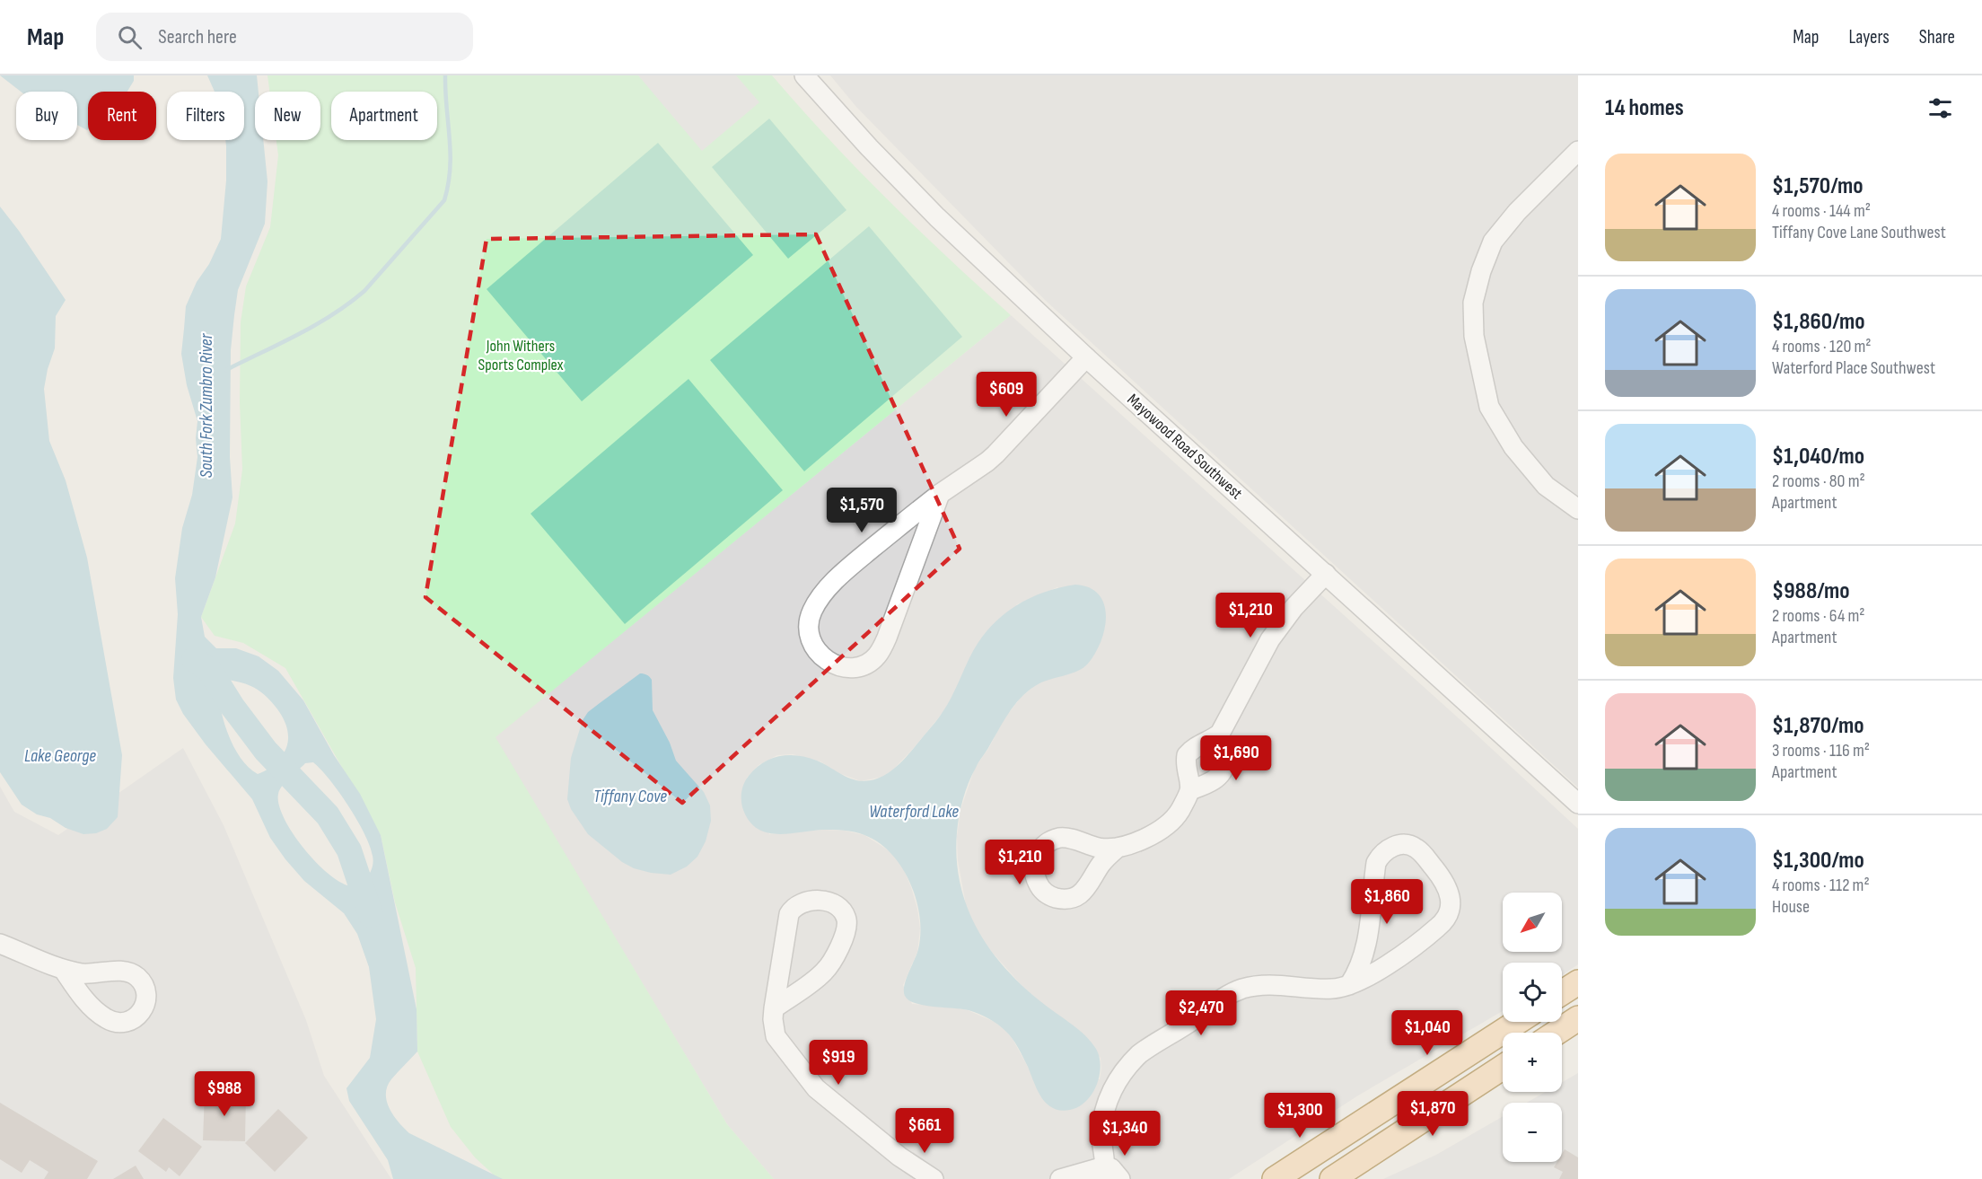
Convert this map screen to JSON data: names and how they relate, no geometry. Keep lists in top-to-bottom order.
{
  "streets": {
    "street": ["Mayowood Road Southwest"]
  },
  "water": [
    "South Fork Zumbro River",
    "Lake George",
    "Tiffany Cove",
    "Waterford Lake"
  ],
  "parks": ["John Withers Sports Complex"],
  "north": "bottom left",
  "page": {
    "header": "Map",
    "search": "Search here",
    "nav": ["Map", "Layers", "Share"],
    "heading": "14 homes",
    "chip": [
      "Buy",
      "Rent",
      "Filters",
      "New",
      "Apartment"
    ],
    "list": [
      {
        "name": "$1,570/mo",
        "note": "4 rooms · 144 m² · Tiffany Cove Lane Southwest"
      },
      {
        "name": "$1,860/mo",
        "note": "4 rooms · 120 m² · Waterford Place Southwest"
      },
      {
        "name": "$1,040/mo",
        "note": "2 rooms · 80 m² · Apartment"
      },
      {
        "name": "$988/mo",
        "note": "2 rooms · 64 m² · Apartment"
      },
      {
        "name": "$1,870/mo",
        "note": "3 rooms · 116 m² · Apartment"
      },
      {
        "name": "$1,300/mo",
        "note": "4 rooms · 112 m² · House"
      }
    ],
    "price": [
      "$609",
      "$1,570",
      "$1,210",
      "$1,690",
      "$1,210",
      "$1,860",
      "$2,470",
      "$1,040",
      "$919",
      "$988",
      "$1,870",
      "$1,300",
      "$661",
      "$1,340"
    ],
    "map_buttons": ["+", "−"]
  }
}
